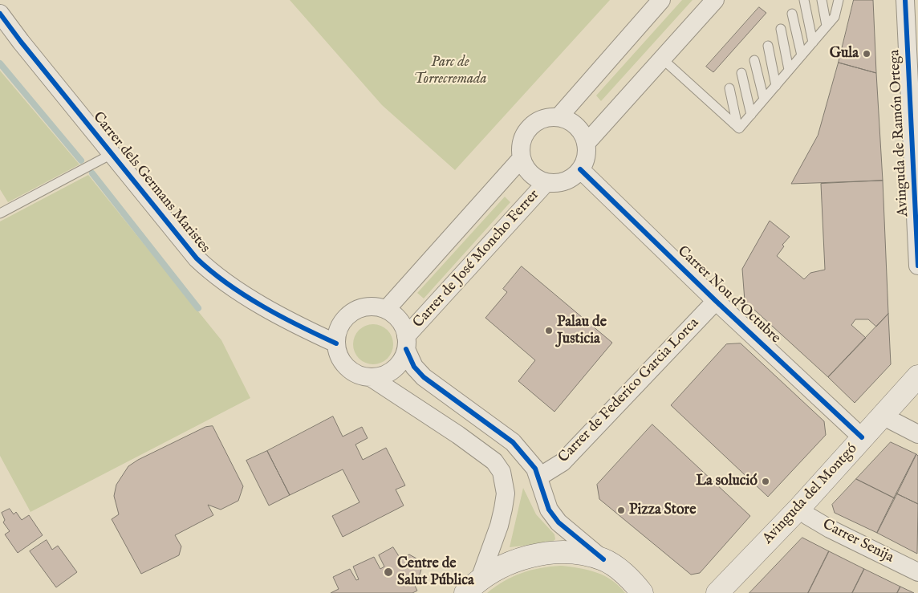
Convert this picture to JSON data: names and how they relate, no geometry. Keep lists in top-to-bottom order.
{
  "streets": {
    "main road": ["Avinguda del Montgó"],
    "street": [
      "Avinguda de Ramón Ortega",
      "Carrer dels Germans Maristes",
      "Carrer de José Moncho Ferrer",
      "Carrer Nou d’Octubre",
      "Carrer de Federico Garcia Lorca",
      "Carrer Senija"
    ]
  },
  "crossings": [
    ["Carrer dels Germans Maristes", "Carrer de José Moncho Ferrer"],
    ["Carrer de José Moncho Ferrer", "Carrer Nou d’Octubre"],
    ["Carrer Nou d’Octubre", "Carrer de Federico Garcia Lorca"],
    ["Carrer Nou d’Octubre", "Avinguda del Montgó"],
    ["Avinguda del Montgó", "Carrer Senija"]
  ],
  "parks": ["Parc de Torrecremada"],
  "places": [
    "Gula",
    "Palau de Justicia",
    "La solució",
    "Pizza Store",
    "Centre de Salut Pública"
  ]
}
